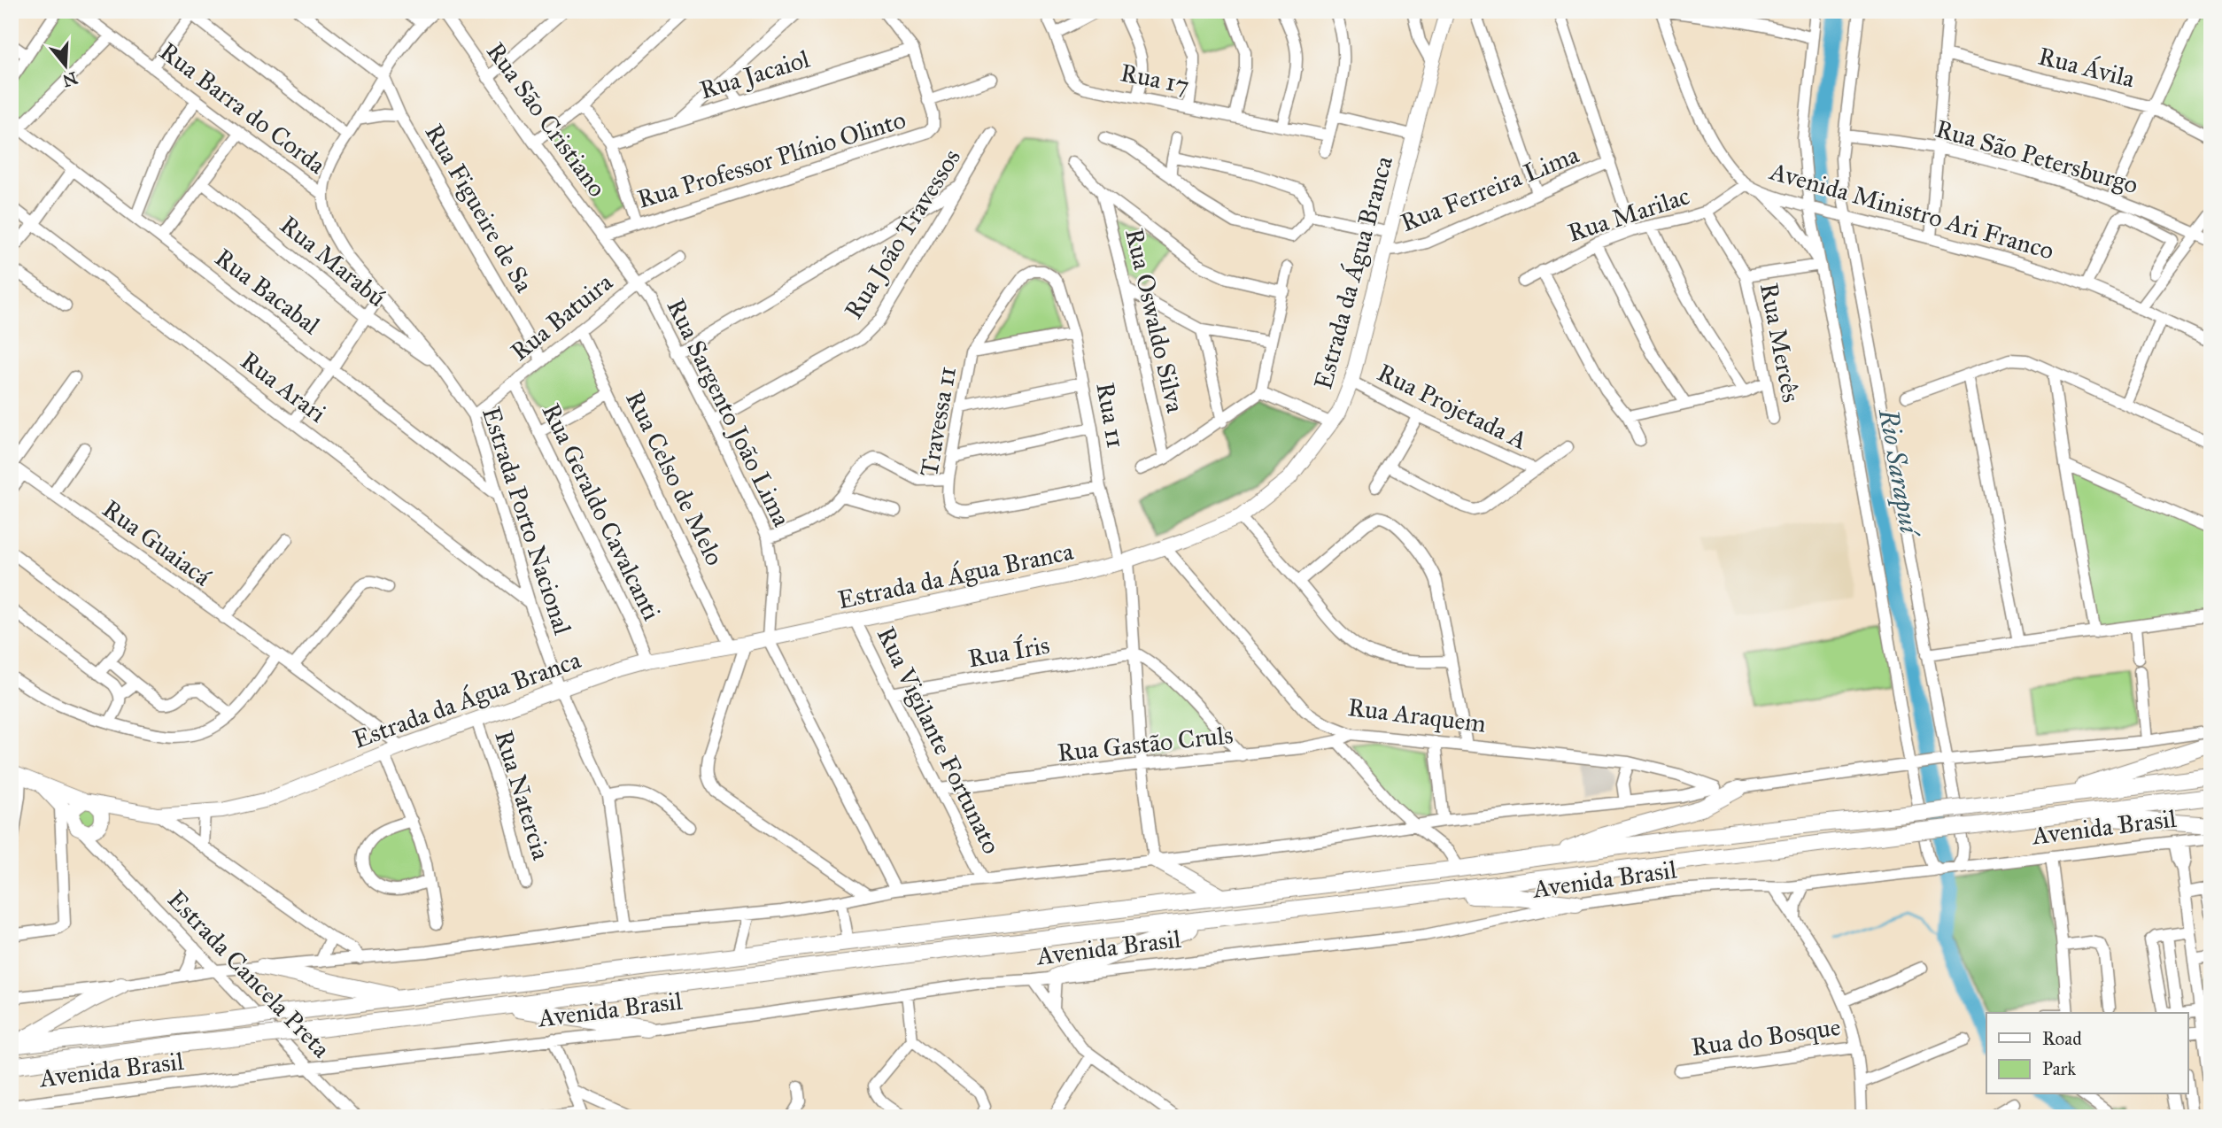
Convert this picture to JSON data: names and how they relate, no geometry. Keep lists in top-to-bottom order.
{
  "streets": {
    "highway": ["Avenida Brasil"],
    "main road": ["Estrada da Água Branca"],
    "street": [
      "Rua Ávila",
      "Rua Jacaiol",
      "Rua 17",
      "Rua Barra do Corda",
      "Rua São Cristiano",
      "Rua São Petersburgo",
      "Rua Professor Plínio Olinto",
      "Rua Ferreira Lima",
      "Rua Figueire de Sa",
      "Avenida Ministro Ari Franco",
      "Rua Marilac",
      "Rua João Travessos",
      "Rua Marabú",
      "Rua Bacabal",
      "Rua Batuira",
      "Rua Oswaldo Silva",
      "Rua Mercês",
      "Rua Arari",
      "Rua Projetada A",
      "Rua Sargento João Lima",
      "Rua 11",
      "Travessa 11",
      "Rua Celso de Melo",
      "Rua Geraldo Cavalcanti",
      "Estrada Porto Nacional",
      "Rua Guaiacá",
      "Rua Íris",
      "Rua Araquem",
      "Rua Vigilante Fortunato",
      "Rua Gastão Cruls",
      "Rua Natercia",
      "Estrada Cancela Preta",
      "Rua do Bosque"
    ]
  },
  "crossings": [
    ["Rua Jacaiol", "Rua Professor Plínio Olinto"],
    ["Rua Barra do Corda", "Estrada Porto Nacional"],
    ["Rua São Cristiano", "Rua Professor Plínio Olinto"],
    ["Rua São Cristiano", "Rua Batuira"],
    ["Rua São Cristiano", "Rua Sargento João Lima"],
    ["Rua Ferreira Lima", "Estrada da Água Branca"],
    ["Rua Figueire de Sa", "Rua Batuira"],
    ["Rua Figueire de Sa", "Estrada Porto Nacional"],
    ["Avenida Ministro Ari Franco", "Rua Marilac"],
    ["Rua Marilac", "Rua Mercês"],
    ["Rua João Travessos", "Rua Sargento João Lima"],
    ["Rua Marabú", "Estrada Porto Nacional"],
    ["Estrada da Água Branca", "Rua Projetada A"],
    ["Estrada da Água Branca", "Rua Sargento João Lima"],
    ["Estrada da Água Branca", "Rua 11"],
    ["Estrada da Água Branca", "Rua Celso de Melo"],
    ["Estrada da Água Branca", "Rua Geraldo Cavalcanti"],
    ["Estrada da Água Branca", "Estrada Porto Nacional"],
    ["Estrada da Água Branca", "Rua Guaiacá"],
    ["Estrada da Água Branca", "Rua Araquem"],
    ["Estrada da Água Branca", "Rua Vigilante Fortunato"],
    ["Estrada da Água Branca", "Rua Natercia"],
    ["Estrada da Água Branca", "Estrada Cancela Preta"],
    ["Rua Bacabal", "Estrada Porto Nacional"],
    ["Rua Batuira", "Rua Sargento João Lima"],
    ["Rua Batuira", "Rua Celso de Melo"],
    ["Rua Batuira", "Rua Geraldo Cavalcanti"],
    ["Rua Batuira", "Estrada Porto Nacional"],
    ["Rua Arari", "Estrada Porto Nacional"],
    ["Rua 11", "Travessa 11"],
    ["Rua 11", "Rua Íris"],
    ["Rua 11", "Rua Gastão Cruls"],
    ["Rua Íris", "Rua Vigilante Fortunato"],
    ["Rua Araquem", "Rua Gastão Cruls"],
    ["Rua Vigilante Fortunato", "Rua Gastão Cruls"],
    ["Avenida Brasil", "Estrada Cancela Preta"]
  ],
  "water": ["Rio Sarapuí"],
  "legend": ["Road", "Park"],
  "north": "bottom"
}
